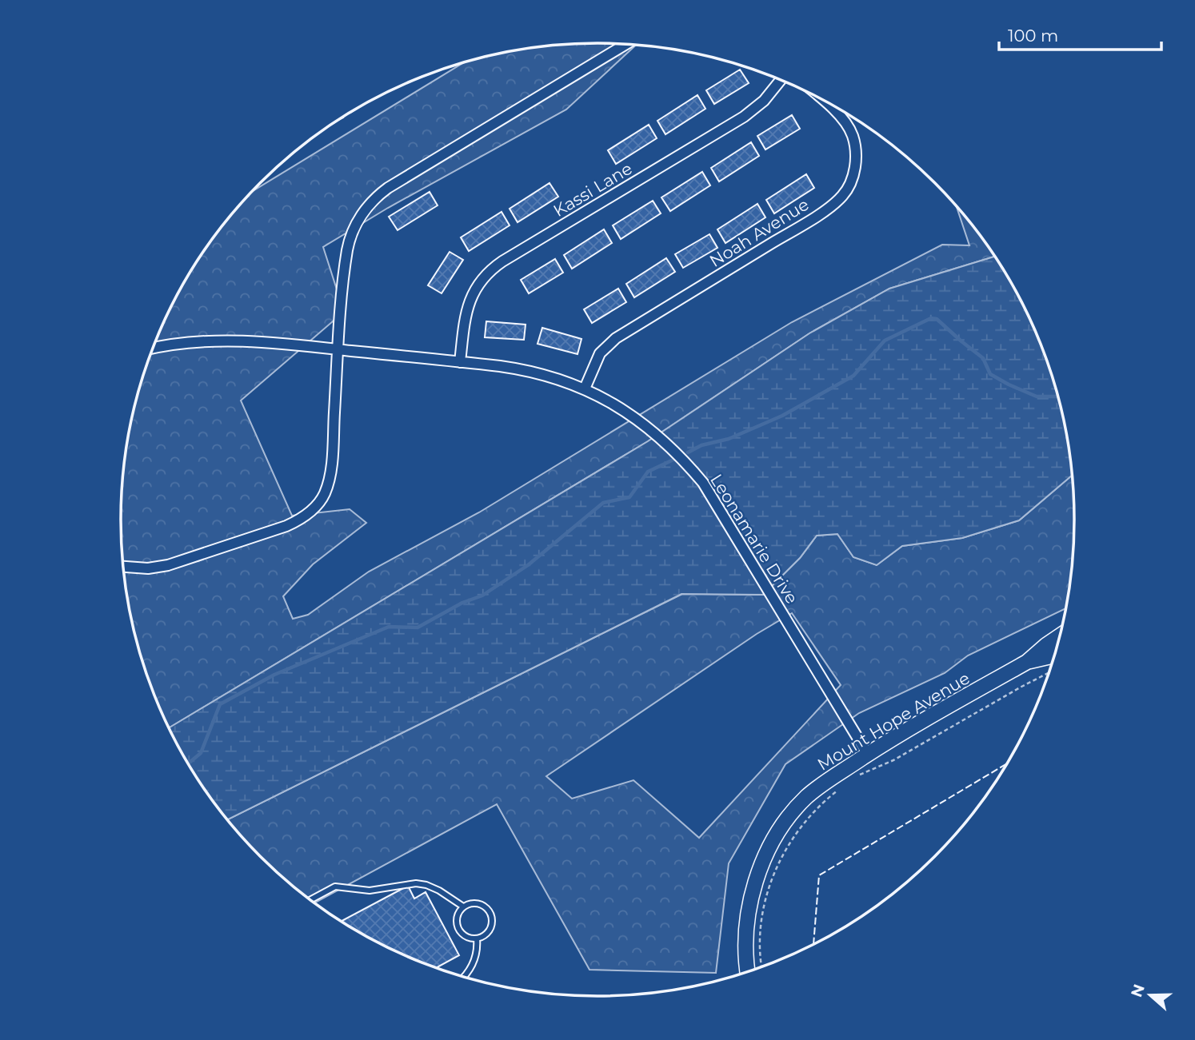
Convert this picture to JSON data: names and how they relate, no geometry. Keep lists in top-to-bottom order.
{
  "streets": {
    "street": [
      "Kassi Lane",
      "Noah Avenue",
      "Leonamarie Drive",
      "Mount Hope Avenue"
    ]
  },
  "crossings": [
    ["Kassi Lane", "Leonamarie Drive"],
    ["Noah Avenue", "Leonamarie Drive"],
    ["Leonamarie Drive", "Mount Hope Avenue"]
  ],
  "scale_bar": "100 m",
  "north": "left"
}
